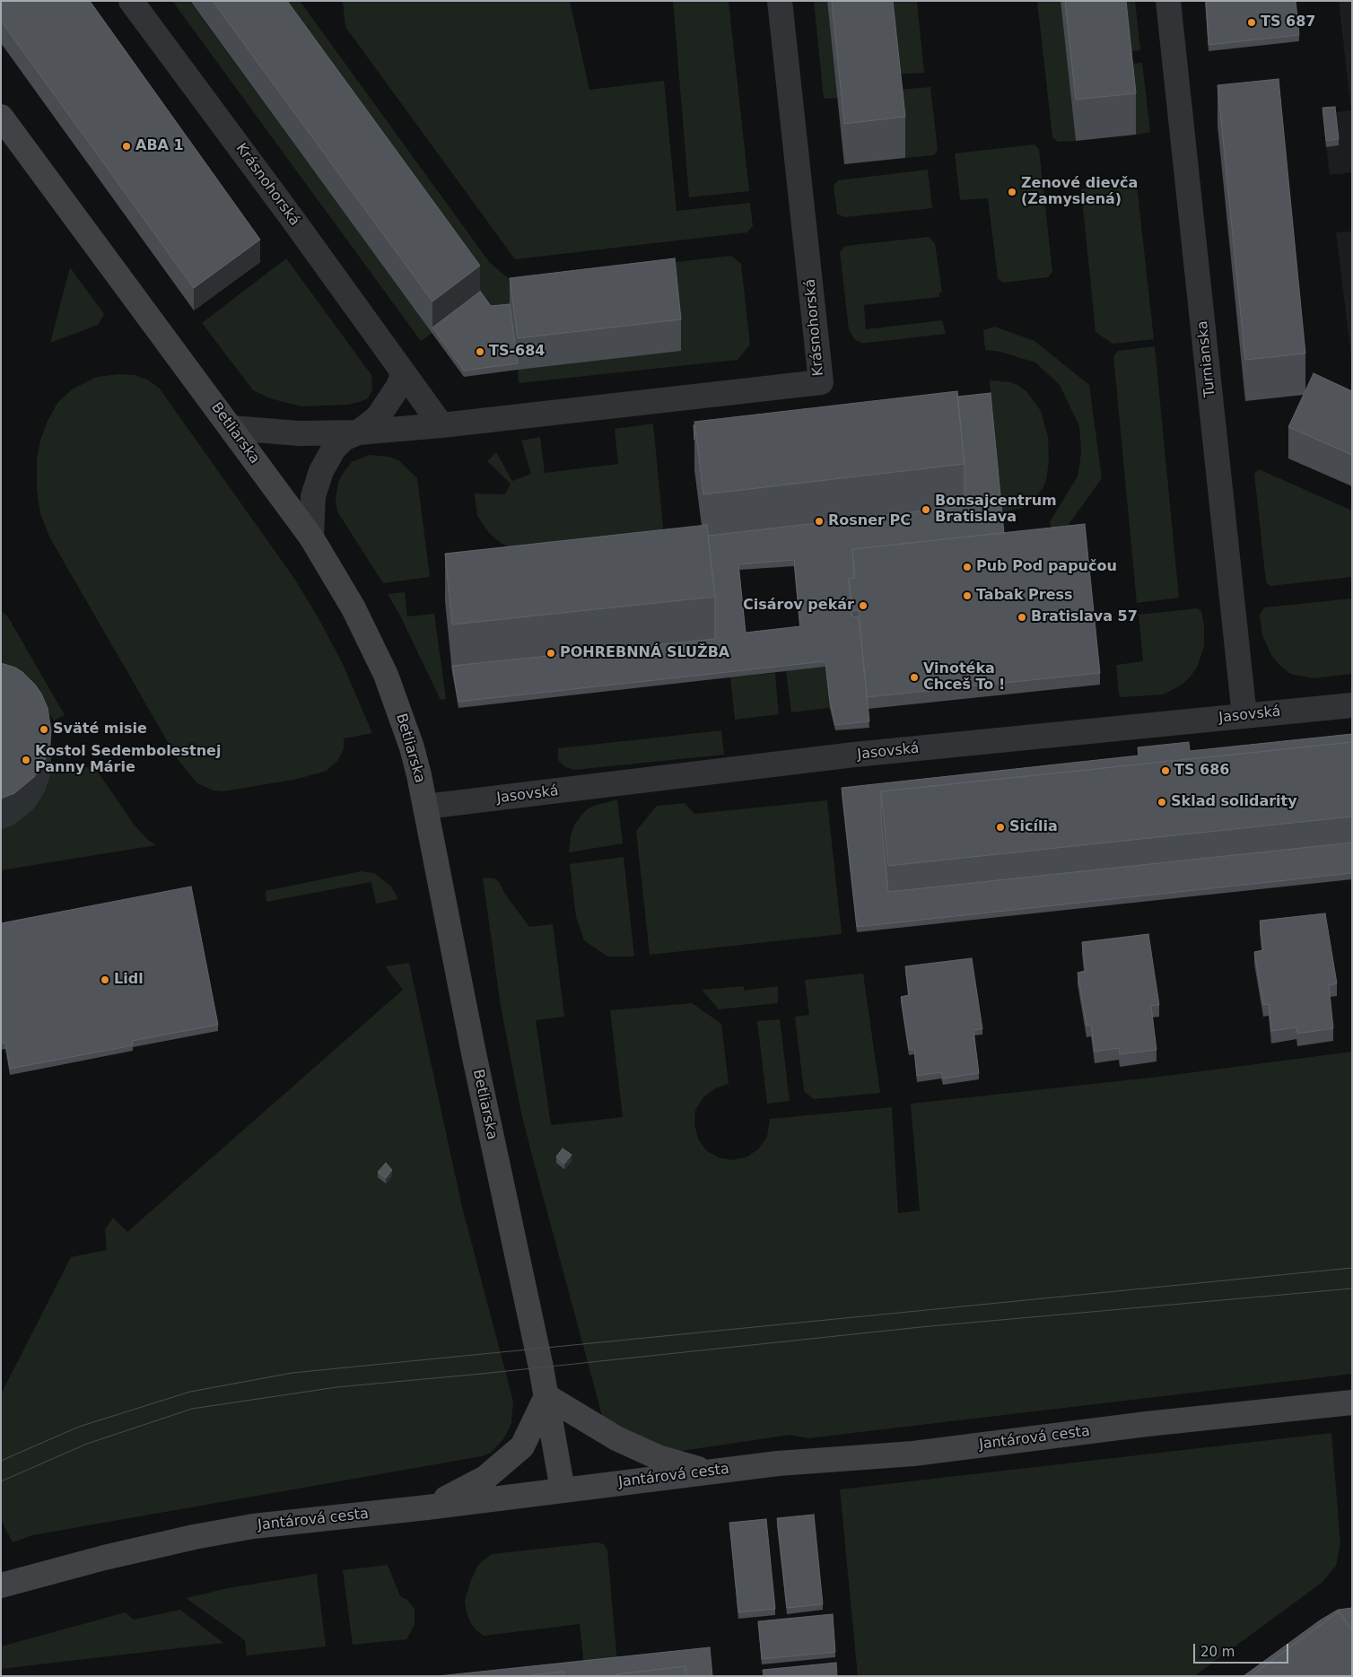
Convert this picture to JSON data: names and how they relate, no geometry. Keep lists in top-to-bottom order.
{
  "streets": {
    "street": [
      "Krásnohorská",
      "Turnianska",
      "Betliarska",
      "Jasovská",
      "Jantárová cesta"
    ]
  },
  "crossings": [
    ["Krásnohorská", "Betliarska"],
    ["Turnianska", "Jasovská"],
    ["Betliarska", "Jasovská"],
    ["Betliarska", "Jantárová cesta"]
  ],
  "places": [
    "TS 687",
    "ABA 1",
    "Zenové dievča (Zamyslená)",
    "TS-684",
    "Bonsajcentrum Bratislava",
    "Rosner PC",
    "Pub Pod papučou",
    "Tabak Press",
    "Cisárov pekár",
    "Bratislava 57",
    "POHREBNNÁ SLUŽBA",
    "Vinotéka Chceš To !",
    "Sväté misie",
    "Kostol Sedembolestnej Panny Márie",
    "TS 686",
    "Sklad solidarity",
    "Sicília",
    "Lidl"
  ],
  "scale_bar": "20 m"
}
